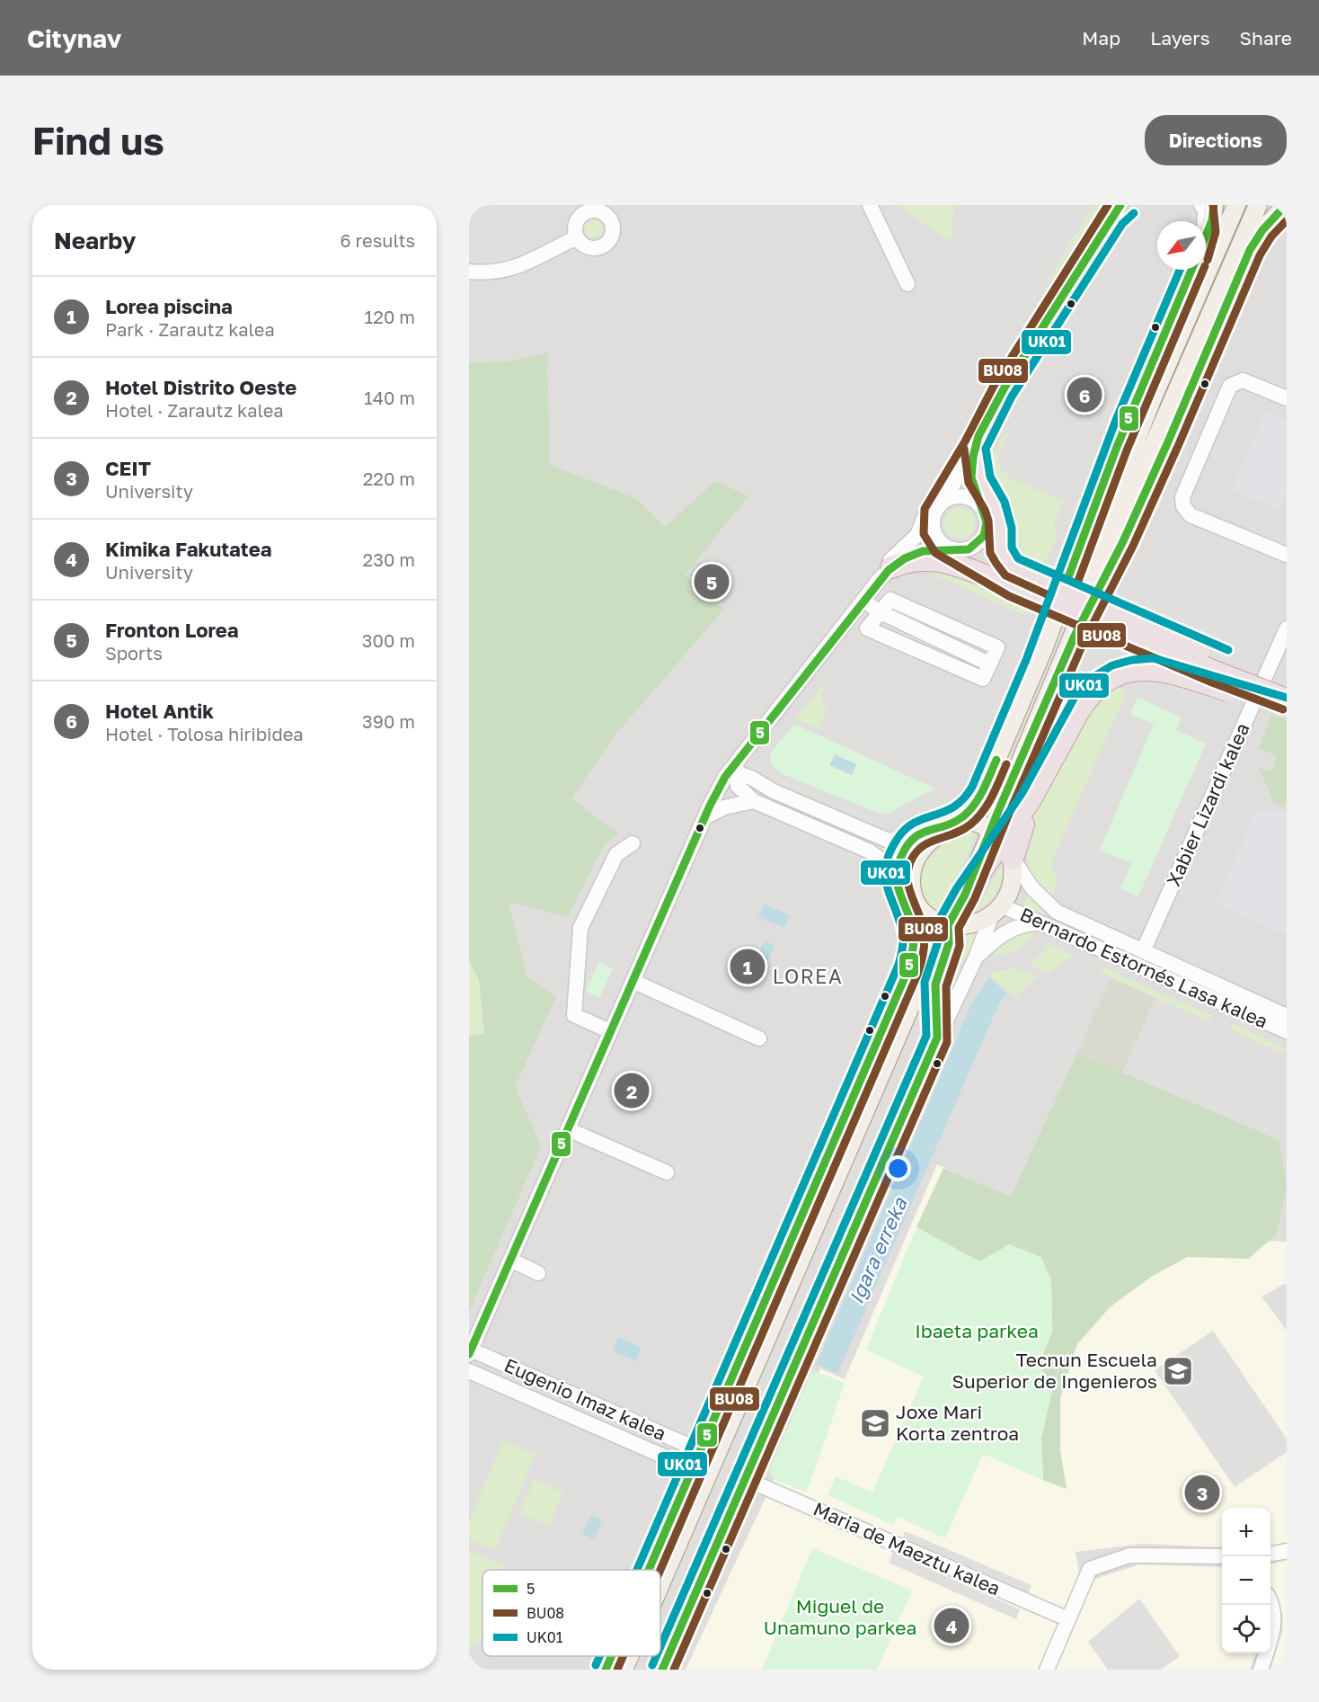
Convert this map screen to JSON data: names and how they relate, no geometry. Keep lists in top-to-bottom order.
{
  "streets": {
    "street": [
      "Xabier Lizardi kalea",
      "Bernardo Estornés Lasa kalea",
      "Eugenio Imaz kalea",
      "Maria de Maeztu kalea"
    ]
  },
  "crossings": [
    ["Xabier Lizardi kalea", "Bernardo Estornés Lasa kalea"]
  ],
  "districts": ["LOREA"],
  "water": ["Igara erreka"],
  "parks": ["Ibaeta parkea", "Miguel de Unamuno parkea"],
  "places": {
    "school or university": ["Tecnun Escuela Superior de Ingenieros", "Joxe Mari Korta zentroa"]
  },
  "lines": ["transit line 5", "transit line BU08", "transit line UK01"],
  "legend": ["5", "BU08", "UK01"],
  "north": "bottom left",
  "page": {
    "header": "Citynav",
    "nav": ["Map", "Layers", "Share"],
    "buttons": "Directions",
    "title": "Find us",
    "heading": ["Nearby", "6 results"],
    "list": [
      {
        "mark": "1",
        "name": "Lorea piscina",
        "note": "Park · Zarautz kalea",
        "value": "120 m"
      },
      {
        "mark": "2",
        "name": "Hotel Distrito Oeste",
        "note": "Hotel · Zarautz kalea",
        "value": "140 m"
      },
      {
        "mark": "3",
        "name": "CEIT",
        "note": "University",
        "value": "220 m"
      },
      {
        "mark": "4",
        "name": "Kimika Fakutatea",
        "note": "University",
        "value": "230 m"
      },
      {
        "mark": "5",
        "name": "Fronton Lorea",
        "note": "Sports",
        "value": "300 m"
      },
      {
        "mark": "6",
        "name": "Hotel Antik",
        "note": "Hotel · Tolosa hiribidea",
        "value": "390 m"
      }
    ],
    "pins": [
      "6",
      "5",
      "1",
      "2",
      "3",
      "4"
    ],
    "map_buttons": ["+", "−"]
  }
}
